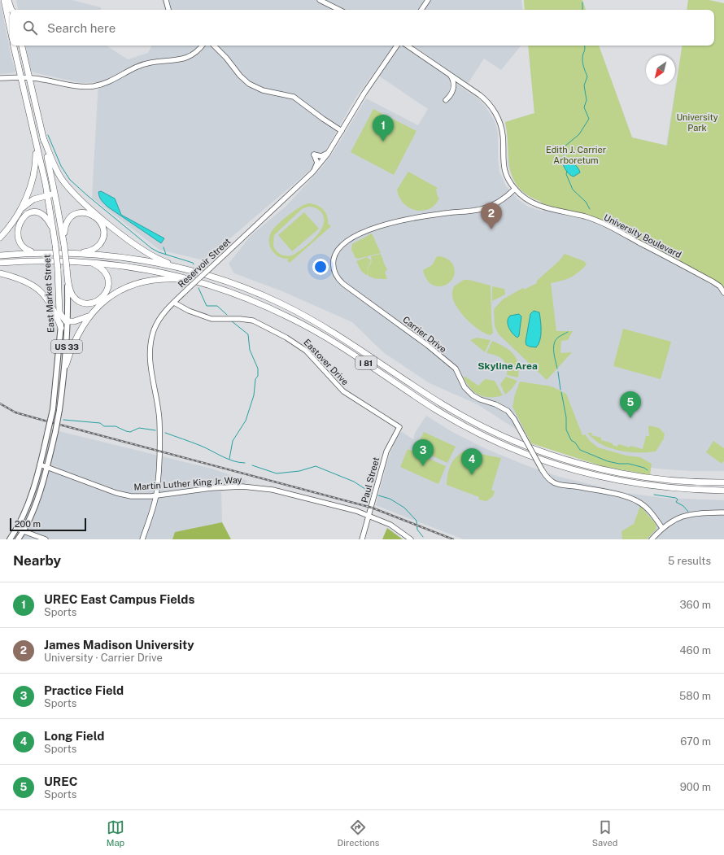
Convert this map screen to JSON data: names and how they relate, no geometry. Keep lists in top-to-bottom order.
{
  "streets": {
    "highway": ["East Market Street", "US 33", "I 81"],
    "street": [
      "University Boulevard",
      "Reservoir Street",
      "Carrier Drive",
      "Eastover Drive",
      "Paul Street",
      "Martin Luther King Jr. Way"
    ]
  },
  "crossings": [
    ["University Boulevard", "Carrier Drive"],
    ["Reservoir Street", "Eastover Drive"],
    ["Reservoir Street", "Martin Luther King Jr. Way"],
    ["East Market Street", "Martin Luther King Jr. Way"],
    ["Eastover Drive", "Paul Street"],
    ["Paul Street", "Martin Luther King Jr. Way"]
  ],
  "districts": ["Skyline Area"],
  "parks": ["University Park", "Edith J. Carrier Arboretum"],
  "scale_bar": "200 m",
  "north": "bottom left",
  "page": {
    "search": "Search here",
    "pins": [
      "1",
      "2",
      "5",
      "3",
      "4"
    ],
    "scale": "200 m",
    "heading": ["Nearby", "5 results"],
    "list": [
      {
        "mark": "1",
        "name": "UREC East Campus Fields",
        "note": "Sports",
        "value": "360 m"
      },
      {
        "mark": "2",
        "name": "James Madison University",
        "note": "University · Carrier Drive",
        "value": "460 m"
      },
      {
        "mark": "3",
        "name": "Practice Field",
        "note": "Sports",
        "value": "580 m"
      },
      {
        "mark": "4",
        "name": "Long Field",
        "note": "Sports",
        "value": "670 m"
      },
      {
        "mark": "5",
        "name": "UREC",
        "note": "Sports",
        "value": "900 m"
      }
    ],
    "nav": ["Map", "Directions", "Saved"]
  }
}
